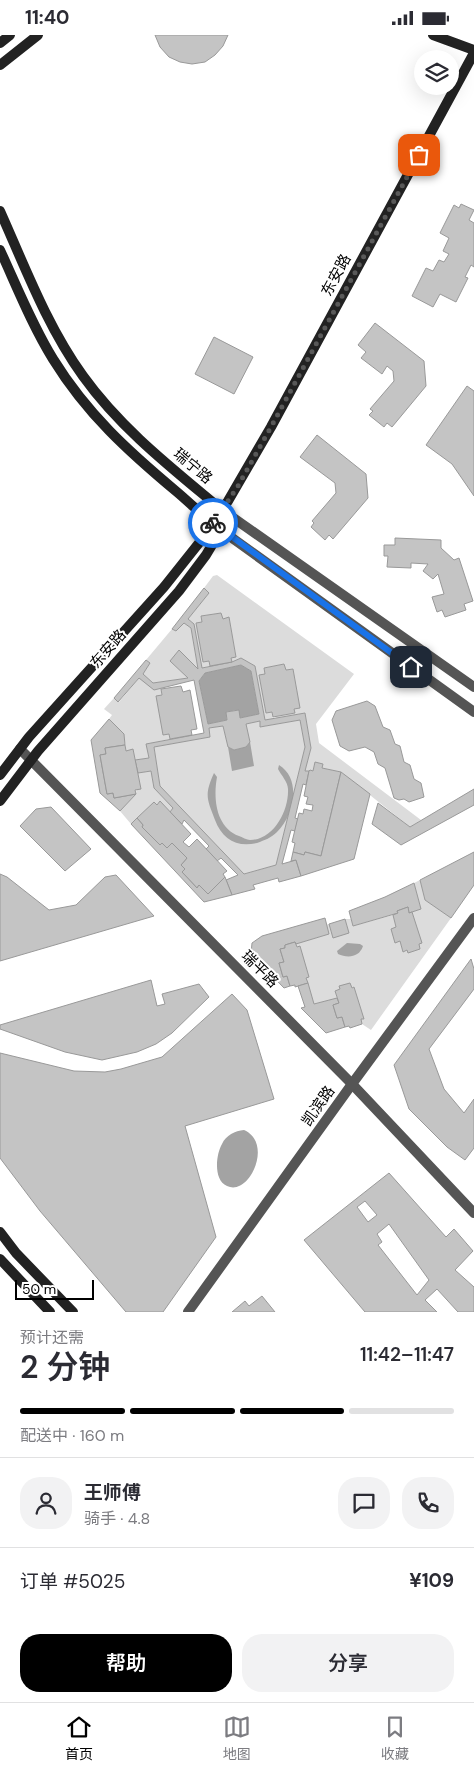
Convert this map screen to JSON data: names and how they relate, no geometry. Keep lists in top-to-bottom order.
{
  "streets": {
    "street": [
      "东安路",
      "瑞宁路",
      "瑞平路",
      "凯滨路"
    ]
  },
  "crossings": [
    ["东安路", "瑞宁路"],
    ["东安路", "瑞平路"],
    ["瑞平路", "凯滨路"]
  ],
  "scale_bar": "50 m",
  "page": {
    "status": "11:40",
    "scale": "50 m",
    "heading": ["2 分钟", "预计还需", "11:42–11:47"],
    "panel": [
      "王师傅",
      "骑手 · 4.8",
      "订单 #5025",
      "¥109"
    ],
    "bar": "配送中 · 160 m",
    "buttons": ["帮助", "分享"],
    "tabs": ["首页", "地图", "收藏"]
  }
}
